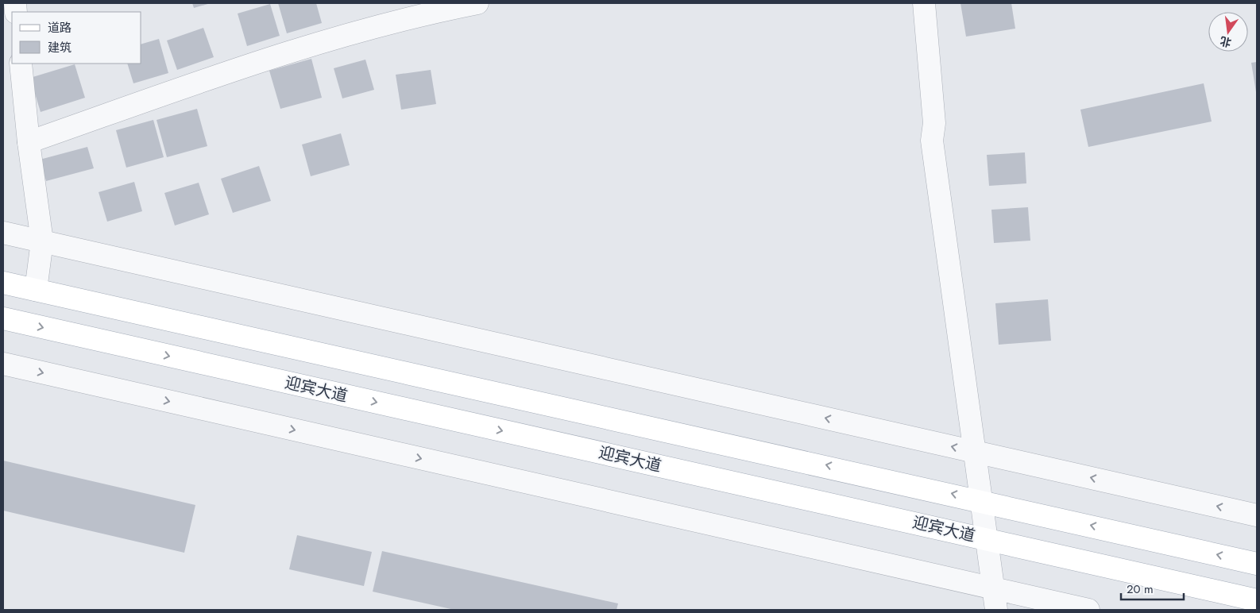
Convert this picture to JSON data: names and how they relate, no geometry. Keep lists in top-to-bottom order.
{
  "streets": {
    "main road": ["迎宾大道"]
  },
  "legend": ["道路", "建筑"],
  "scale_bar": "20 m",
  "north": "bottom"
}
